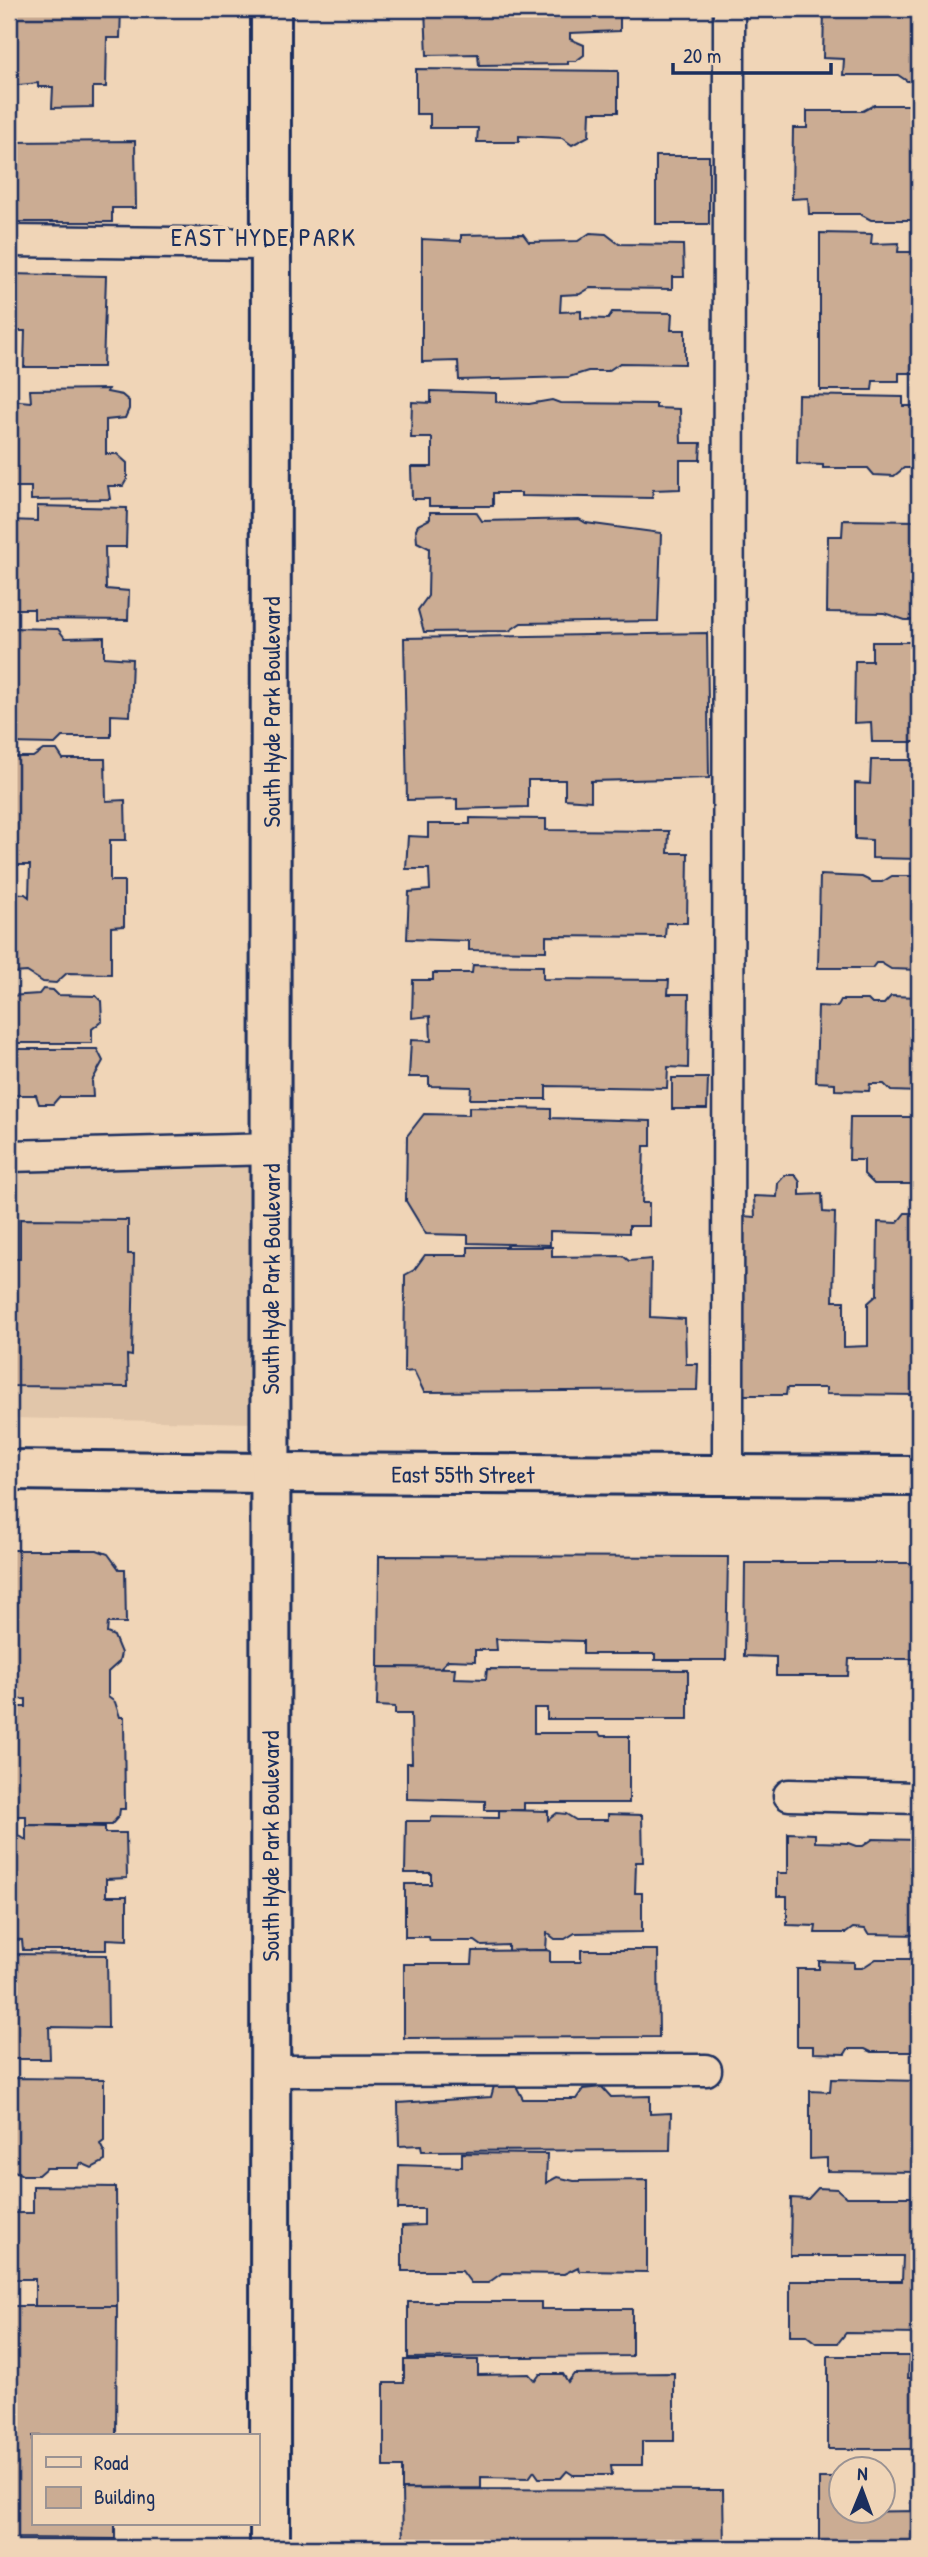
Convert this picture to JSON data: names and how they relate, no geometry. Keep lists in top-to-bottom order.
{
  "streets": {
    "street": ["South Hyde Park Boulevard", "East 55th Street"]
  },
  "crossings": [
    ["South Hyde Park Boulevard", "East 55th Street"]
  ],
  "districts": ["EAST HYDE PARK"],
  "legend": ["Road", "Building"],
  "scale_bar": "20 m",
  "north": "top"
}
